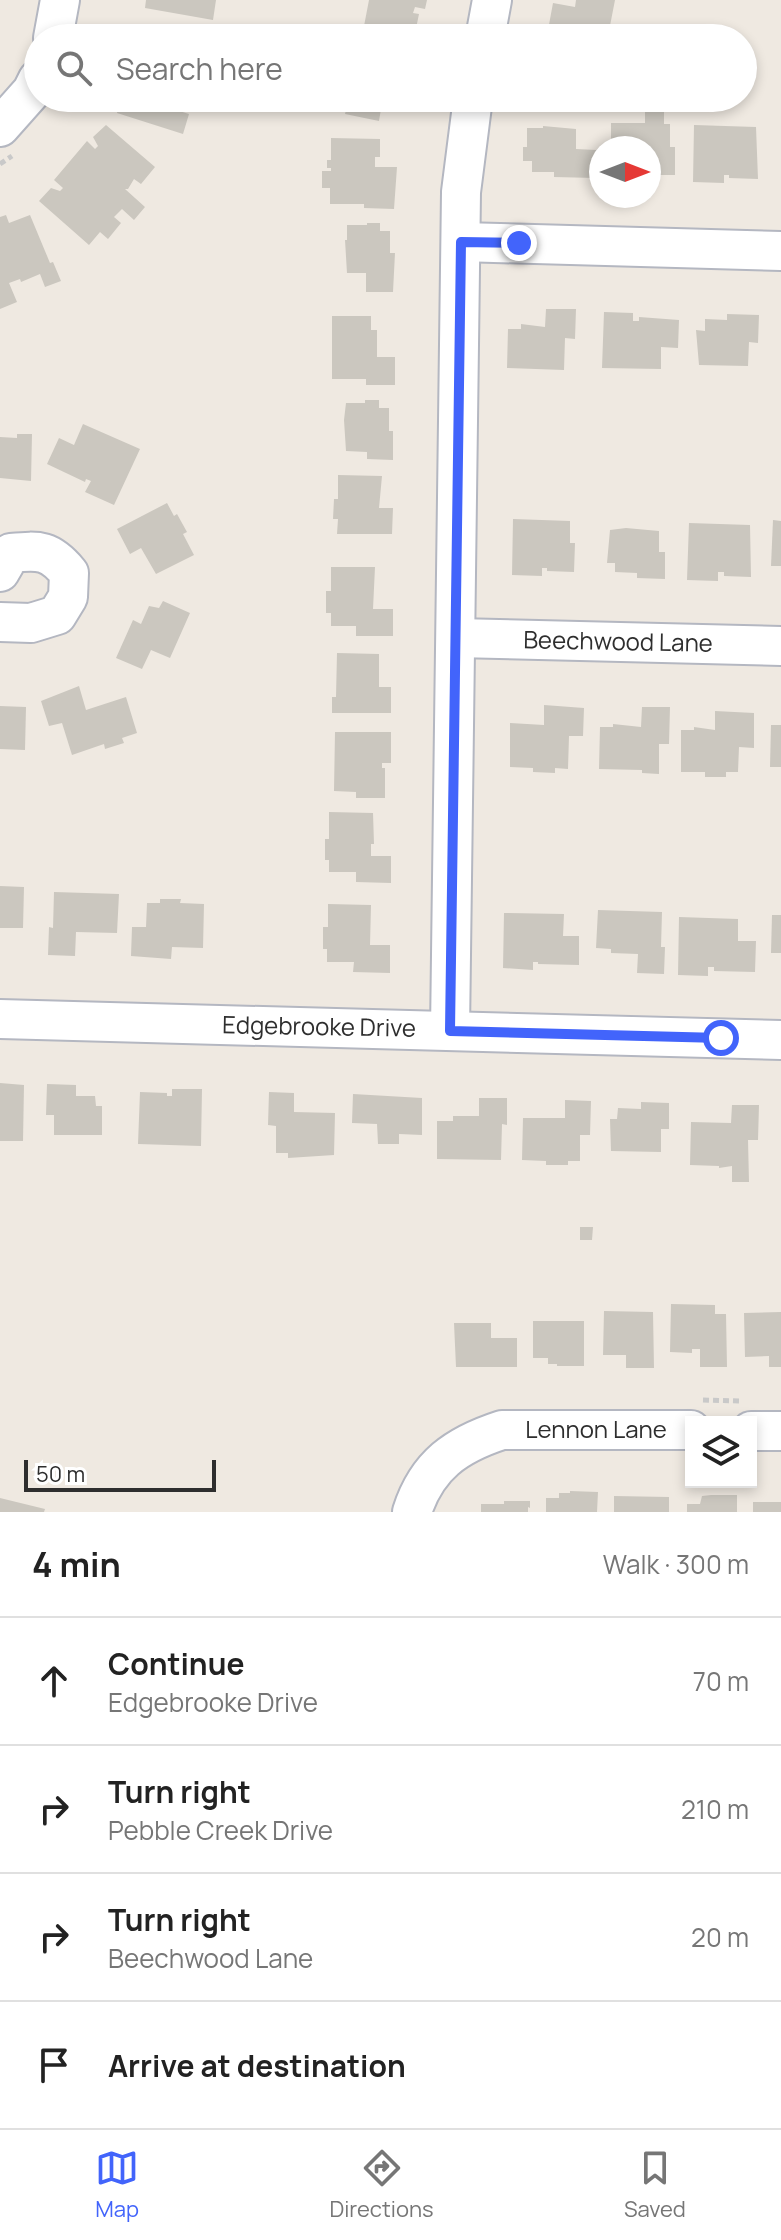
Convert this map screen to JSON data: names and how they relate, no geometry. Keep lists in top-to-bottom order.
{
  "streets": {
    "street": ["Beechwood Lane", "Edgebrooke Drive", "Lennon Lane"]
  },
  "scale_bar": "50 m",
  "north": "right",
  "page": {
    "search": "Search here",
    "scale": "50 m",
    "heading": ["4 min", "Walk · 300 m"],
    "list": [
      ["Continue", "Edgebrooke Drive", "70 m"],
      ["Turn right", "Pebble Creek Drive", "210 m"],
      ["Turn right", "Beechwood Lane", "20 m"],
      "Arrive at destination"
    ],
    "nav": ["Map", "Directions", "Saved"]
  }
}
